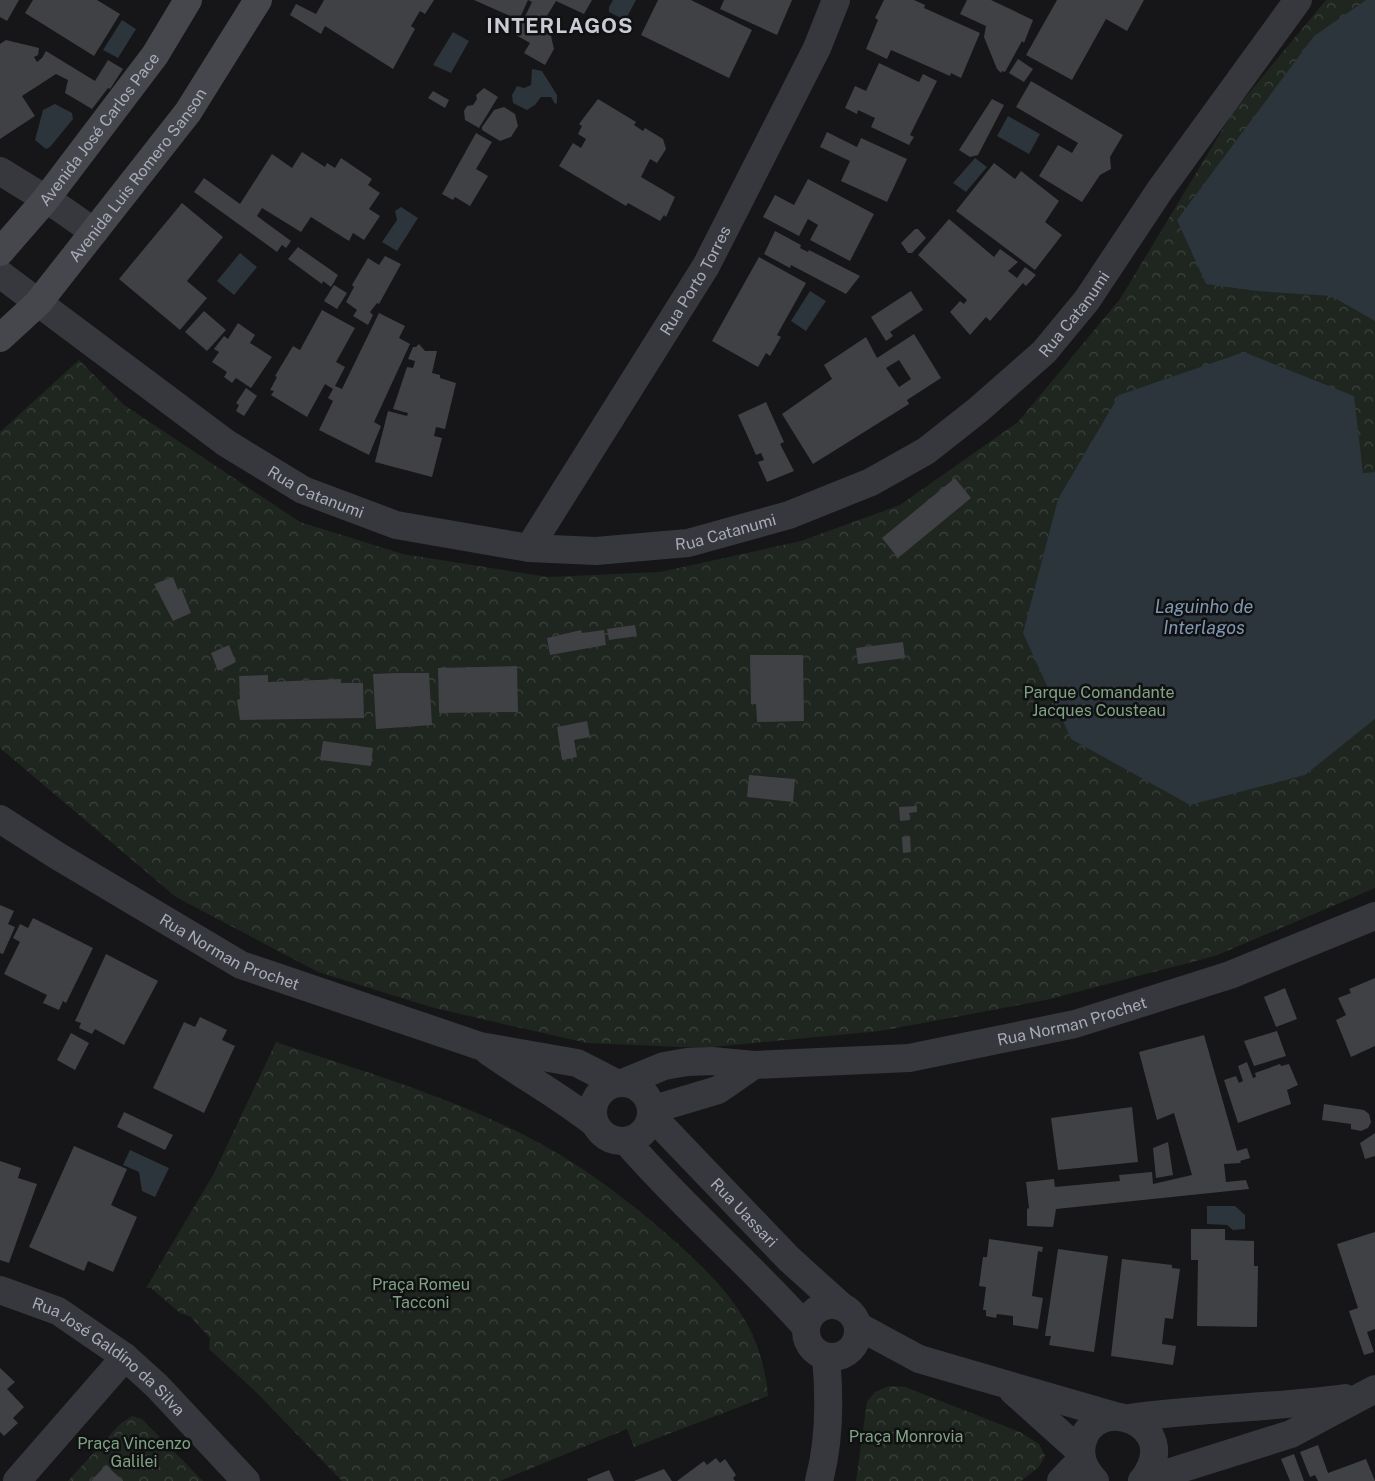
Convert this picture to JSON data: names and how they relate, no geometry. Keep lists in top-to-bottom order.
{
  "streets": {
    "main road": ["Avenida José Carlos Pace", "Avenida Luis Romero Sanson"],
    "street": [
      "Rua Porto Torres",
      "Rua Catanumi",
      "Rua Norman Prochet",
      "Rua Uassari",
      "Rua José Galdíno da Silva"
    ]
  },
  "crossings": [
    ["Avenida Luis Romero Sanson", "Rua Catanumi"],
    ["Rua Porto Torres", "Rua Catanumi"],
    ["Rua Norman Prochet", "Rua Uassari"]
  ],
  "districts": ["INTERLAGOS"],
  "water": ["Laguinho de Interlagos"],
  "parks": [
    "Parque Comandante Jacques Cousteau",
    "Praça Romeu Tacconi",
    "Praça Monrovia",
    "Praça Vincenzo Galilei"
  ]
}
